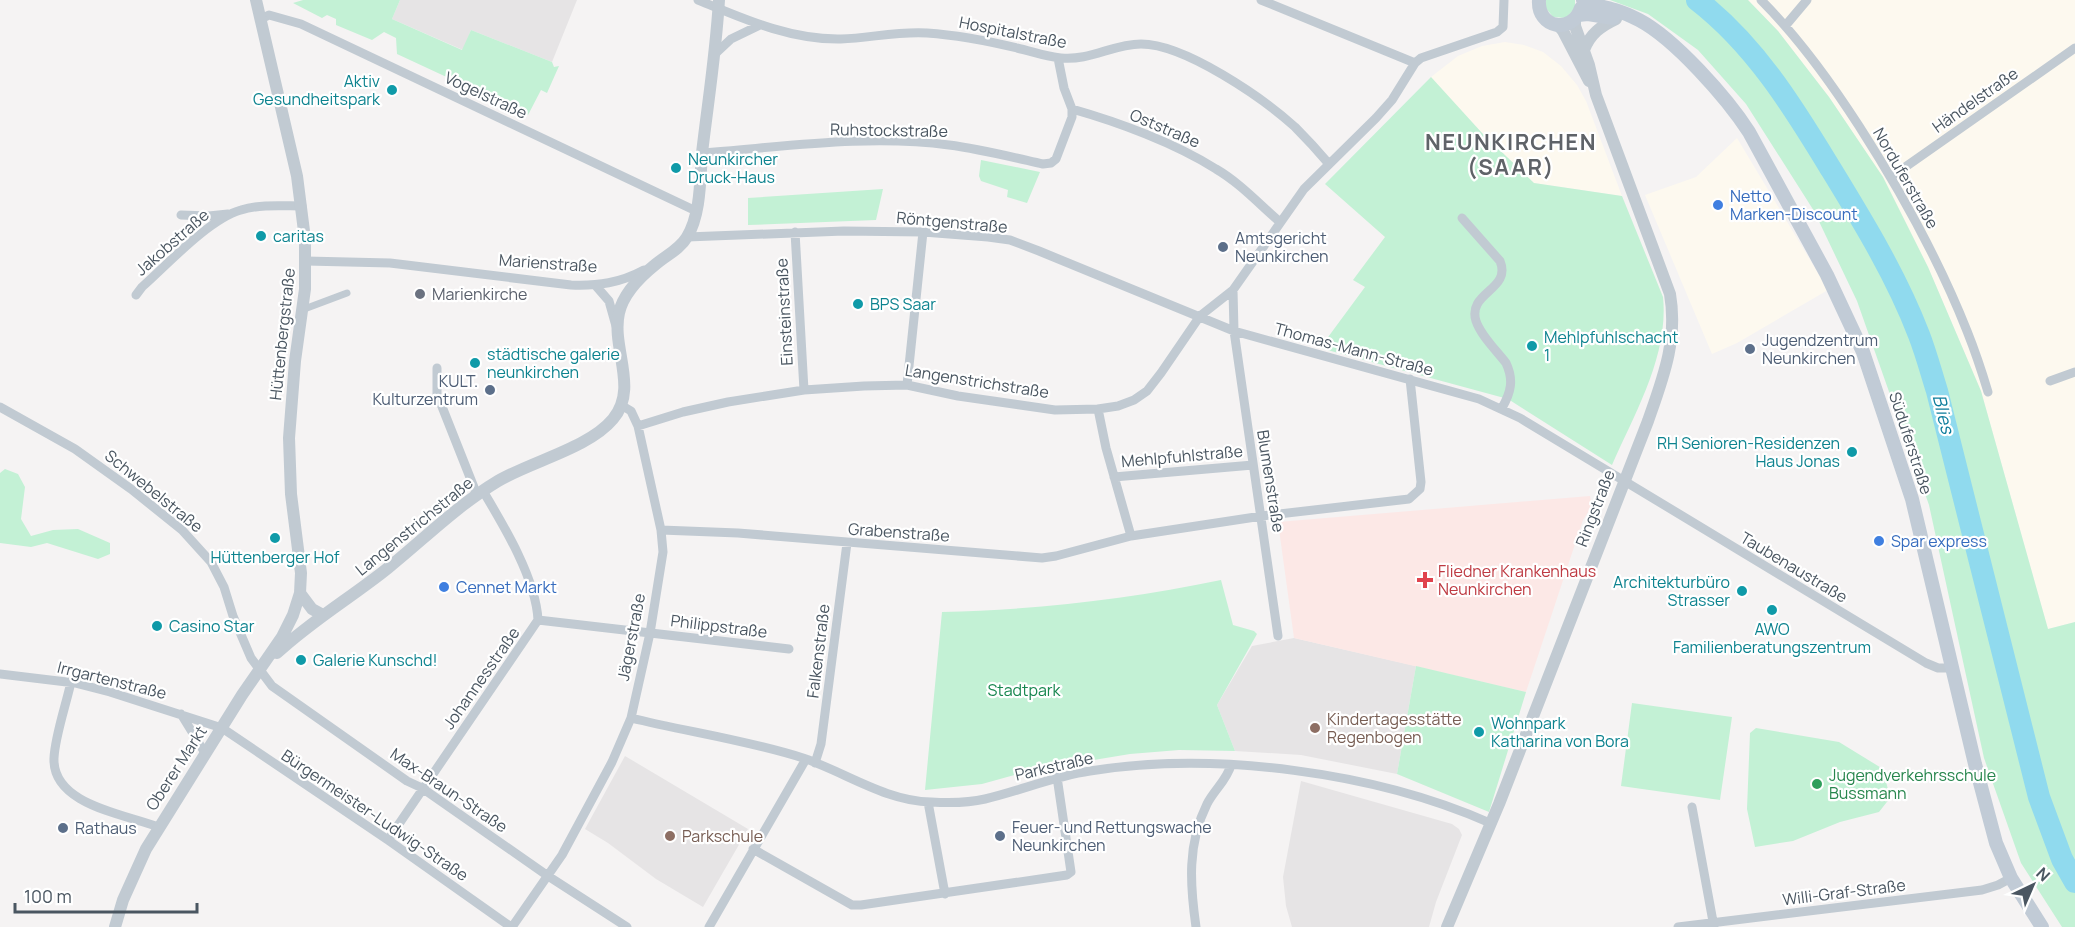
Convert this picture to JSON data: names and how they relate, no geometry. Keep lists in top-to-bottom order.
{
  "streets": {
    "main road": ["Süduferstraße"],
    "street": [
      "Hospitalstraße",
      "Vogelstraße",
      "Händelstraße",
      "Oststraße",
      "Ruhstockstraße",
      "Norduferstraße",
      "Röntgenstraße",
      "Jakobstraße",
      "Marienstraße",
      "Einsteinstraße",
      "Hüttenbergstraße",
      "Thomas-Mann-Straße",
      "Langenstrichstraße",
      "Mehlpfuhlstraße",
      "Blumenstraße",
      "Schwebelstraße",
      "Ringstraße",
      "Grabenstraße",
      "Taubenaustraße",
      "Philippstraße",
      "Jägerstraße",
      "Falkenstraße",
      "Johannesstraße",
      "Irrgartenstraße",
      "Parkstraße",
      "Oberer Markt",
      "Max-Braun-Straße",
      "Bürgermeister-Ludwig-Straße",
      "Willi-Graf-Straße"
    ]
  },
  "crossings": [
    ["Hospitalstraße", "Marienstraße"],
    ["Hospitalstraße", "Langenstrichstraße"],
    ["Vogelstraße", "Marienstraße"],
    ["Vogelstraße", "Hüttenbergstraße"],
    ["Händelstraße", "Norduferstraße"],
    ["Oststraße", "Ruhstockstraße"],
    ["Oststraße", "Langenstrichstraße"],
    ["Ruhstockstraße", "Marienstraße"],
    ["Röntgenstraße", "Marienstraße"],
    ["Röntgenstraße", "Einsteinstraße"],
    ["Röntgenstraße", "Thomas-Mann-Straße"],
    ["Röntgenstraße", "Langenstrichstraße"],
    ["Jakobstraße", "Hüttenbergstraße"],
    ["Marienstraße", "Hüttenbergstraße"],
    ["Einsteinstraße", "Langenstrichstraße"],
    ["Hüttenbergstraße", "Langenstrichstraße"],
    ["Hüttenbergstraße", "Schwebelstraße"],
    ["Hüttenbergstraße", "Oberer Markt"],
    ["Hüttenbergstraße", "Max-Braun-Straße"],
    ["Thomas-Mann-Straße", "Langenstrichstraße"],
    ["Thomas-Mann-Straße", "Blumenstraße"],
    ["Thomas-Mann-Straße", "Ringstraße"],
    ["Thomas-Mann-Straße", "Grabenstraße"],
    ["Thomas-Mann-Straße", "Taubenaustraße"],
    ["Langenstrichstraße", "Blumenstraße"],
    ["Langenstrichstraße", "Schwebelstraße"],
    ["Langenstrichstraße", "Jägerstraße"],
    ["Langenstrichstraße", "Johannesstraße"],
    ["Langenstrichstraße", "Oberer Markt"],
    ["Langenstrichstraße", "Max-Braun-Straße"],
    ["Süduferstraße", "Ringstraße"],
    ["Süduferstraße", "Taubenaustraße"],
    ["Süduferstraße", "Willi-Graf-Straße"],
    ["Mehlpfuhlstraße", "Blumenstraße"],
    ["Blumenstraße", "Grabenstraße"],
    ["Schwebelstraße", "Oberer Markt"],
    ["Schwebelstraße", "Max-Braun-Straße"],
    ["Ringstraße", "Taubenaustraße"],
    ["Ringstraße", "Parkstraße"],
    ["Grabenstraße", "Jägerstraße"],
    ["Grabenstraße", "Falkenstraße"],
    ["Philippstraße", "Jägerstraße"],
    ["Philippstraße", "Johannesstraße"],
    ["Jägerstraße", "Parkstraße"],
    ["Jägerstraße", "Max-Braun-Straße"],
    ["Jägerstraße", "Bürgermeister-Ludwig-Straße"],
    ["Falkenstraße", "Parkstraße"],
    ["Johannesstraße", "Max-Braun-Straße"],
    ["Johannesstraße", "Bürgermeister-Ludwig-Straße"],
    ["Irrgartenstraße", "Oberer Markt"],
    ["Irrgartenstraße", "Bürgermeister-Ludwig-Straße"],
    ["Oberer Markt", "Max-Braun-Straße"],
    ["Oberer Markt", "Bürgermeister-Ludwig-Straße"]
  ],
  "districts": ["NEUNKIRCHEN (SAAR)"],
  "water": ["Blies"],
  "parks": ["Stadtpark"],
  "places": {
    "other": [
      "Aktiv Gesundheitspark",
      "Neunkircher Druck-Haus",
      "Netto Marken-Discount",
      "caritas",
      "Amtsgericht Neunkirchen",
      "Marienkirche",
      "BPS Saar",
      "Mehlpfuhlschacht 1",
      "Jugendzentrum Neunkirchen",
      "städtische galerie neunkirchen",
      "KULT. Kulturzentrum",
      "RH Senioren-Residenzen Haus Jonas",
      "Hüttenberger Hof",
      "Spar express",
      "Cennet Markt",
      "Architekturbüro Strasser",
      "AWO Familienberatungszentrum",
      "Casino Star",
      "Galerie Kunschd!",
      "Kindertagesstätte Regenbogen",
      "Wohnpark Katharina von Bora",
      "Jugendverkehrsschule Bussmann",
      "Rathaus",
      "Parkschule",
      "Feuer- und Rettungswache Neunkirchen"
    ],
    "health": ["Fliedner Krankenhaus Neunkirchen"]
  },
  "scale_bar": "100 m",
  "north": "top right"
}
